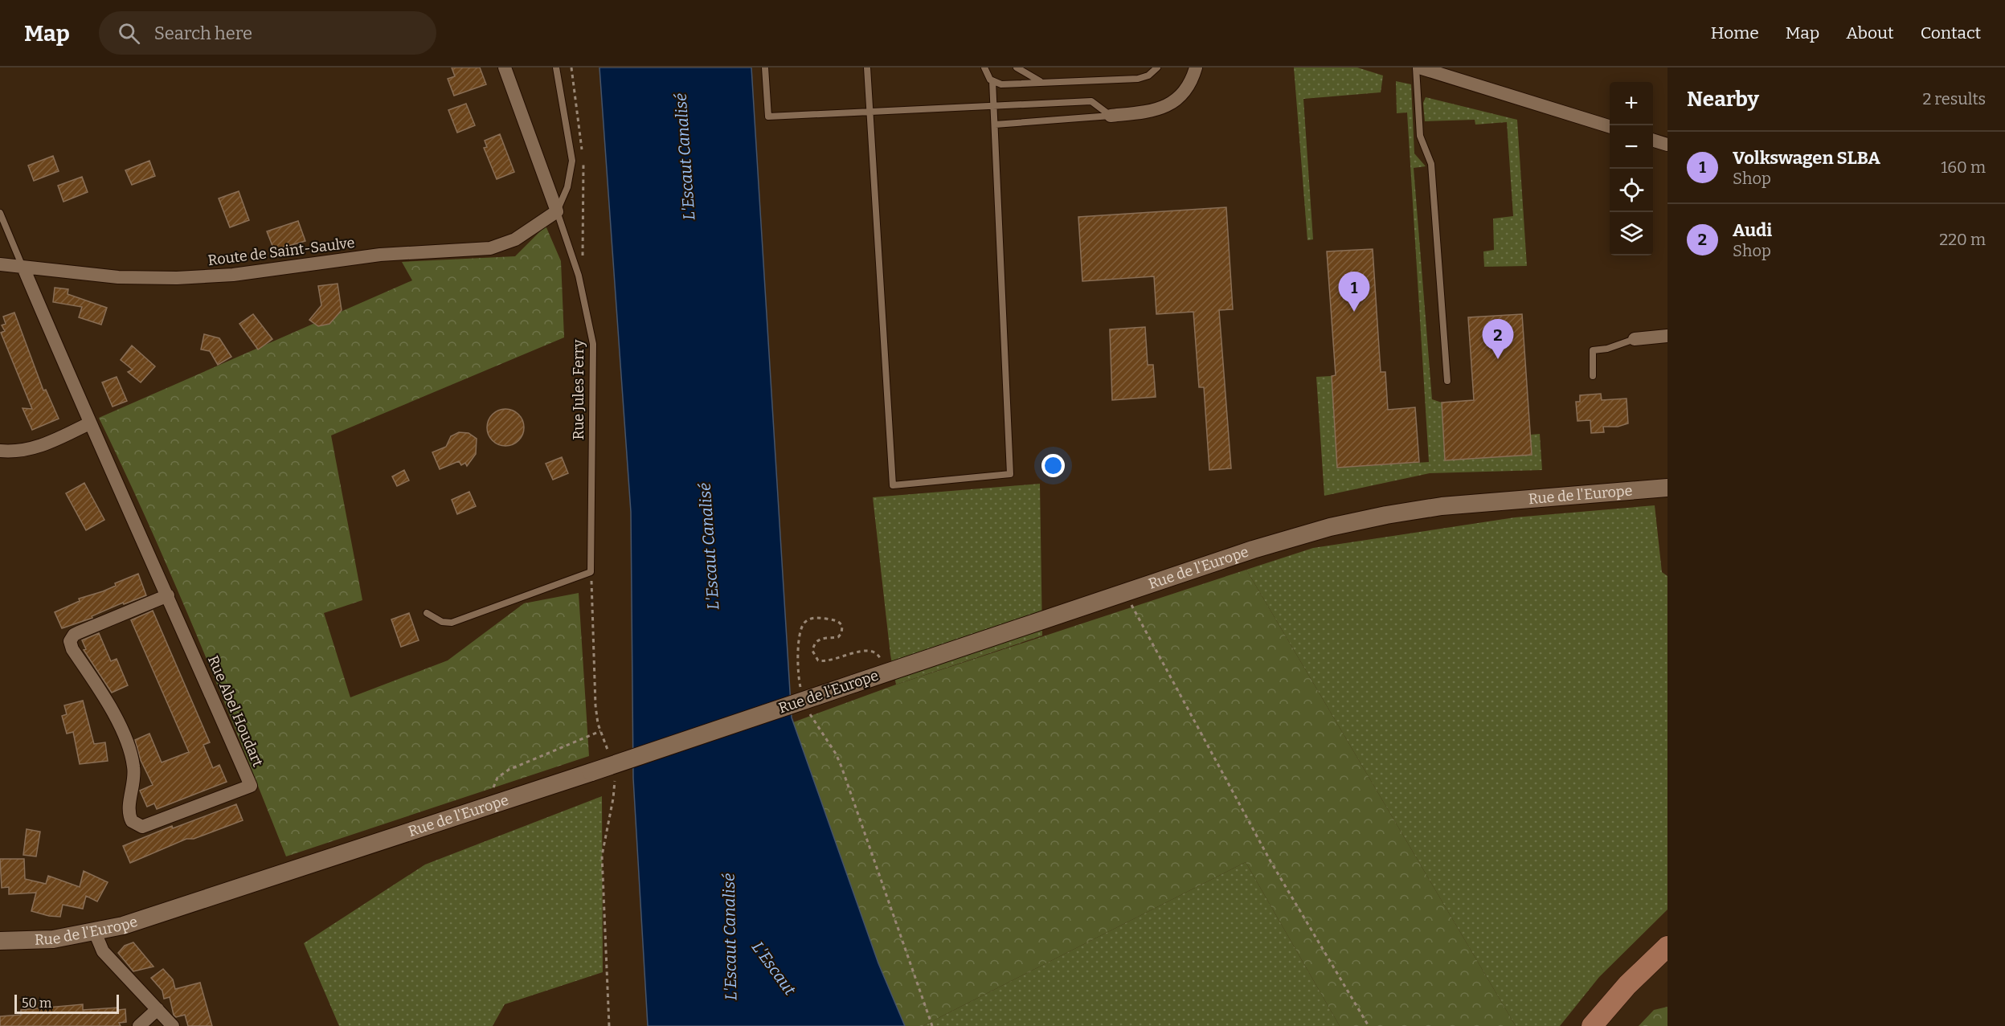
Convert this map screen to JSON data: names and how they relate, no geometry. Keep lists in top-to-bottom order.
{
  "streets": {
    "street": ["Route de Saint-Saulve", "Rue de l'Europe", "Rue Abel Houdart"],
    "lane": ["Rue Jules Ferry"]
  },
  "crossings": [
    ["Route de Saint-Saulve", "Rue Jules Ferry"]
  ],
  "water": ["L'Escaut Canalisé", "L'Escaut"],
  "scale_bar": "50 m",
  "page": {
    "header": "Map",
    "search": "Search here",
    "nav": [
      "Home",
      "Map",
      "About",
      "Contact"
    ],
    "heading": ["Nearby", "2 results"],
    "map_buttons": ["+", "−"],
    "list": [
      {
        "mark": "1",
        "name": "Volkswagen SLBA",
        "note": "Shop",
        "value": "160 m"
      },
      {
        "mark": "2",
        "name": "Audi",
        "note": "Shop",
        "value": "220 m"
      }
    ],
    "pins": ["1", "2"],
    "scale": "50 m"
  }
}
